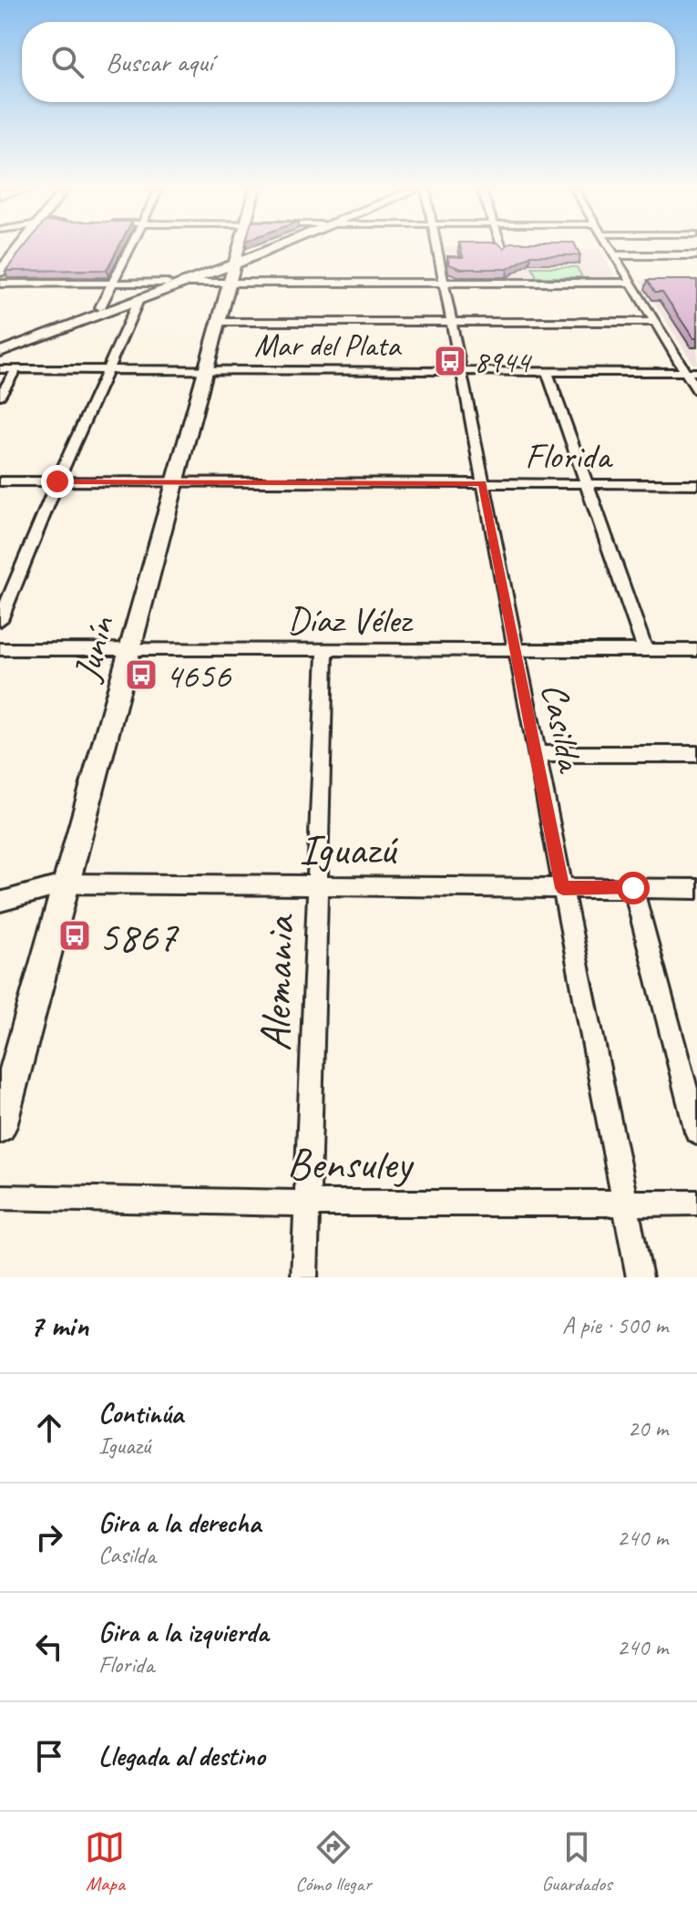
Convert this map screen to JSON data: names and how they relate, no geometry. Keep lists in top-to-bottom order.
{
  "streets": {
    "main road": ["Junín"],
    "street": [
      "Mar del Plata",
      "Florida",
      "Díaz Vélez",
      "Casilda",
      "Iguazú",
      "Alemania",
      "Bensuley"
    ]
  },
  "crossings": [
    ["Mar del Plata", "Junín"],
    ["Mar del Plata", "Casilda"],
    ["Florida", "Junín"],
    ["Florida", "Casilda"],
    ["Díaz Vélez", "Junín"],
    ["Díaz Vélez", "Casilda"],
    ["Díaz Vélez", "Alemania"],
    ["Junín", "Iguazú"],
    ["Casilda", "Iguazú"],
    ["Casilda", "Bensuley"],
    ["Iguazú", "Alemania"],
    ["Alemania", "Bensuley"]
  ],
  "places": {
    "bus stop": ["8944", "4656", "5867"]
  },
  "page": {
    "search": "Buscar aquí",
    "heading": ["7 min", "A pie · 500 m"],
    "list": [
      ["Continúa", "Iguazú", "20 m"],
      ["Gira a la derecha", "Casilda", "240 m"],
      ["Gira a la izquierda", "Florida", "240 m"],
      "Llegada al destino"
    ],
    "nav": ["Mapa", "Cómo llegar", "Guardados"]
  }
}
